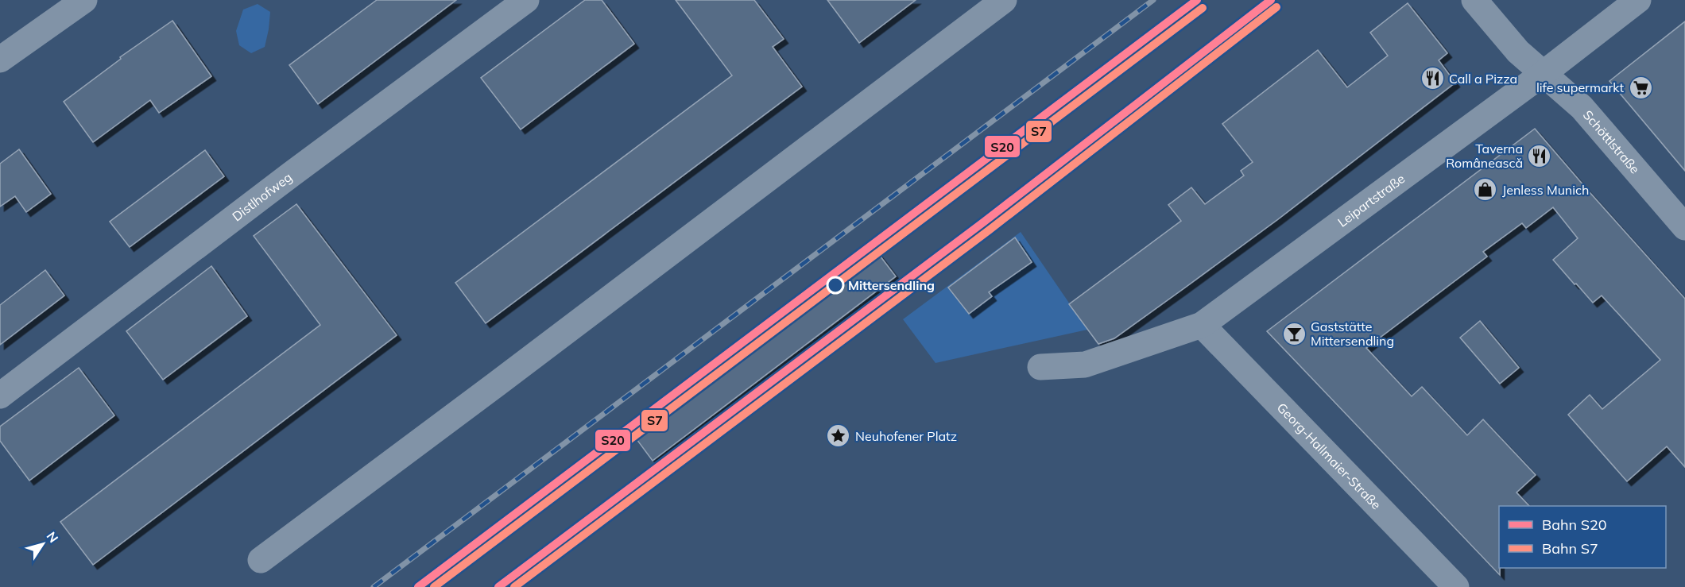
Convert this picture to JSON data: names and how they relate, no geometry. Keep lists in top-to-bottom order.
{
  "streets": {
    "street": [
      "Schöttlstraße",
      "Distlhofweg",
      "Leipartstraße",
      "Georg-Hallmaier-Straße"
    ]
  },
  "crossings": [
    ["Schöttlstraße", "Leipartstraße"],
    ["Leipartstraße", "Georg-Hallmaier-Straße"]
  ],
  "places": {
    "restaurant": ["Call a Pizza", "Taverna Româneascǎ"],
    "supermarket": ["life supermarkt"],
    "shop": ["Jenless Munich"],
    "other": ["Mittersendling"],
    "bar": ["Gaststätte Mittersendling"],
    "place": ["Neuhofener Platz"]
  },
  "lines": ["rail line S20", "rail line S7"],
  "legend": ["Bahn S20", "Bahn S7"],
  "north": "top right"
}
